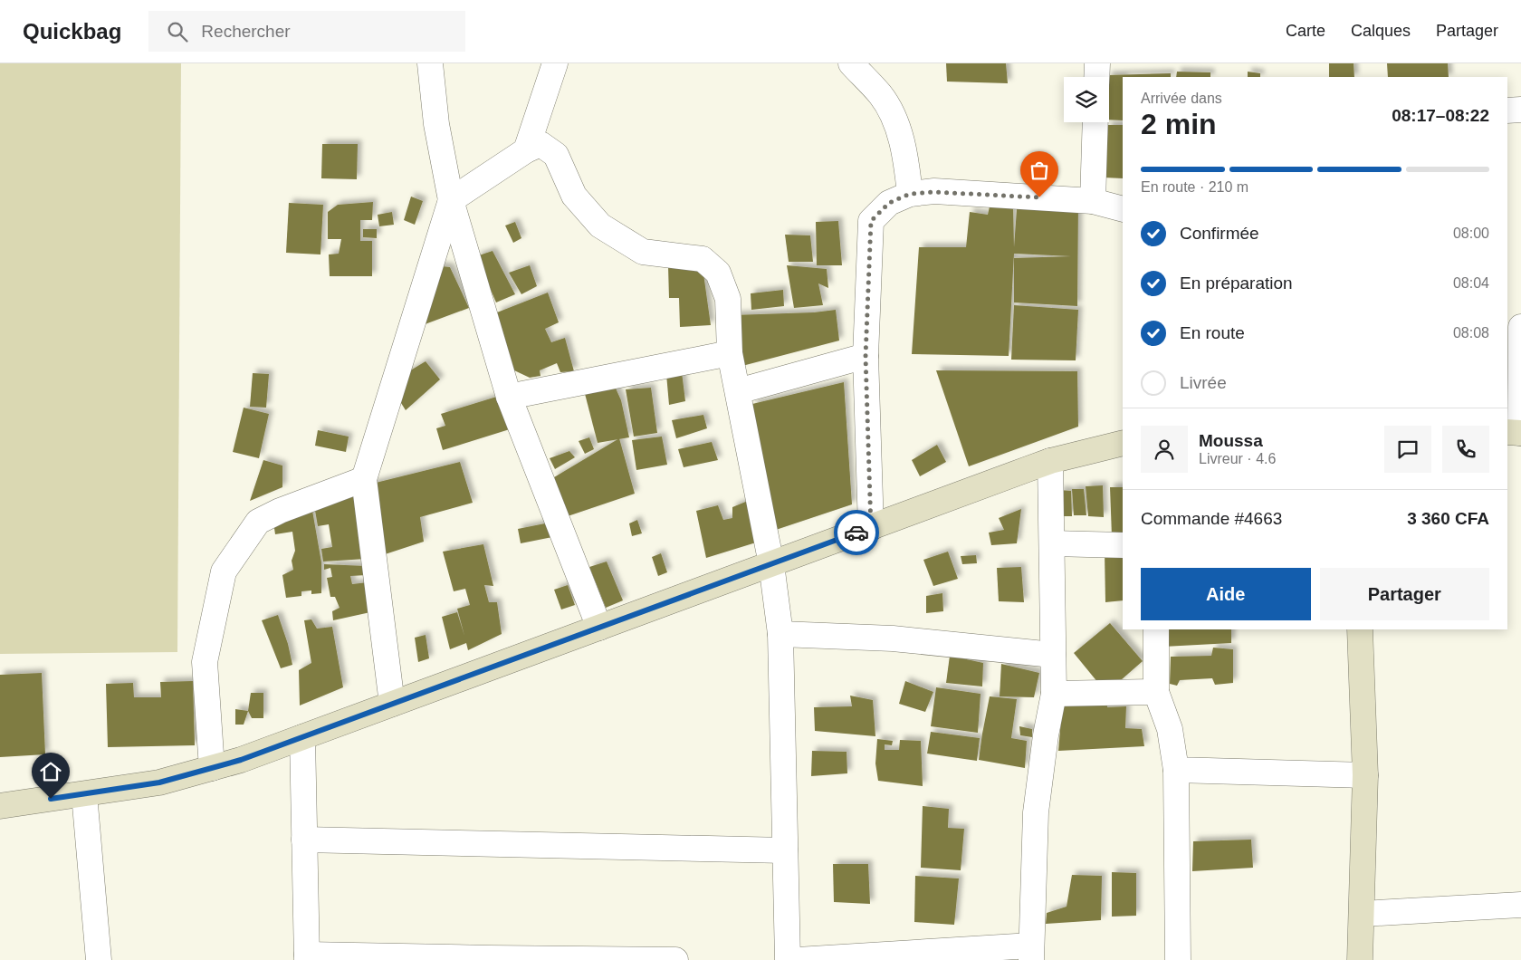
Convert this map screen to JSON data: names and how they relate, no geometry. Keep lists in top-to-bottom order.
{
  "page": {
    "header": "Quickbag",
    "search": "Rechercher",
    "nav": ["Carte", "Calques", "Partager"],
    "heading": ["2 min", "Arrivée dans", "08:17–08:22"],
    "panel": [
      "Moussa",
      "Livreur · 4.6",
      "Commande #4663",
      "3 360 CFA"
    ],
    "bar": "En route · 210 m",
    "list": [
      ["Confirmée", "08:00"],
      ["En préparation", "08:04"],
      ["En route", "08:08"],
      "Livrée"
    ],
    "buttons": ["Aide", "Partager"]
  }
}
